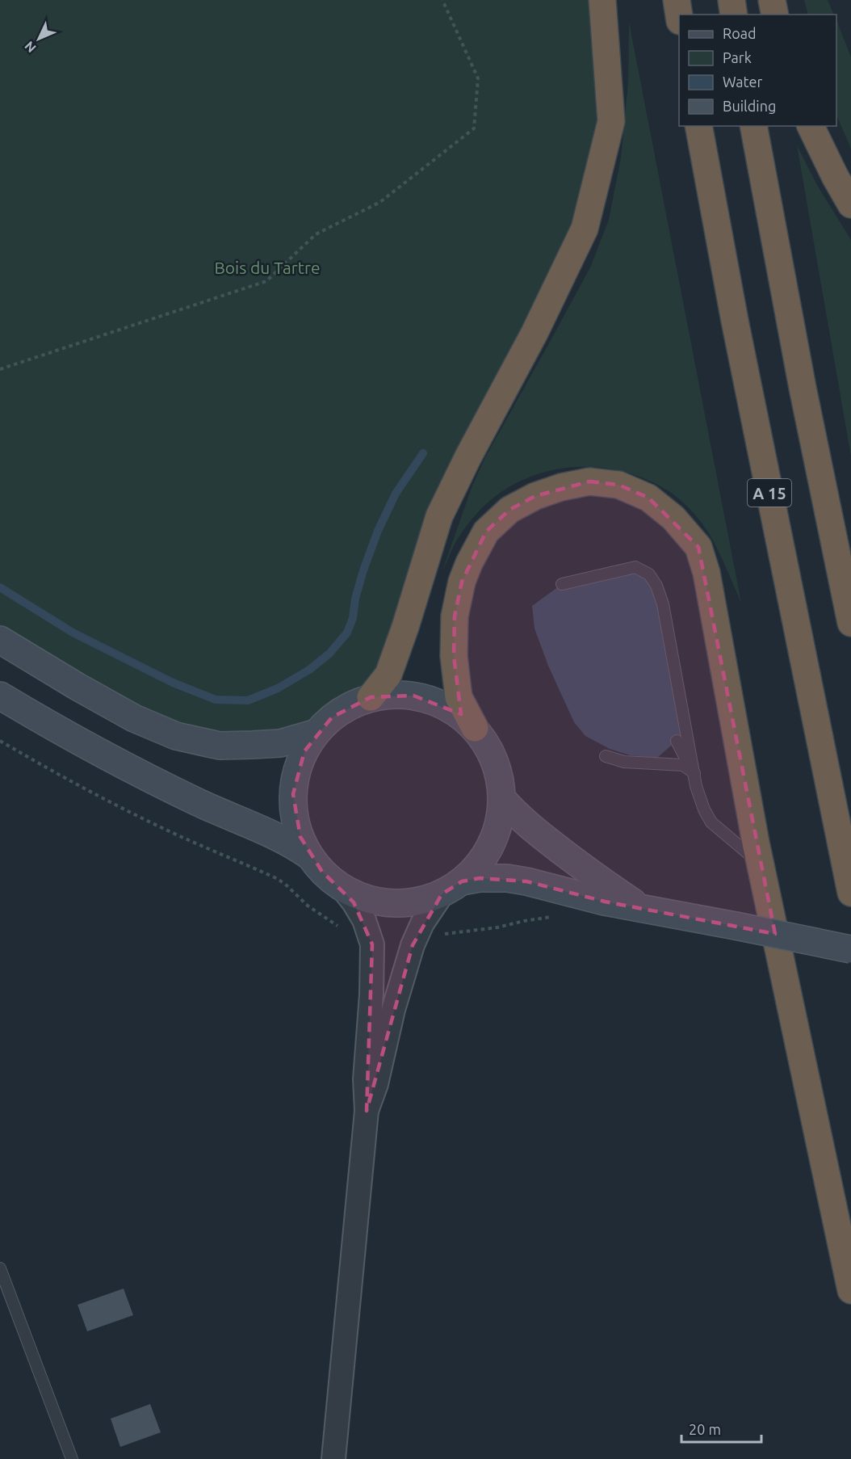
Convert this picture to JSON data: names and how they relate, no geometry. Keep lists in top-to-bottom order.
{
  "streets": {
    "highway": ["A 15"]
  },
  "parks": ["Bois du Tartre"],
  "legend": [
    "Road",
    "Park",
    "Water",
    "Building"
  ],
  "scale_bar": "20 m",
  "north": "bottom left"
}
